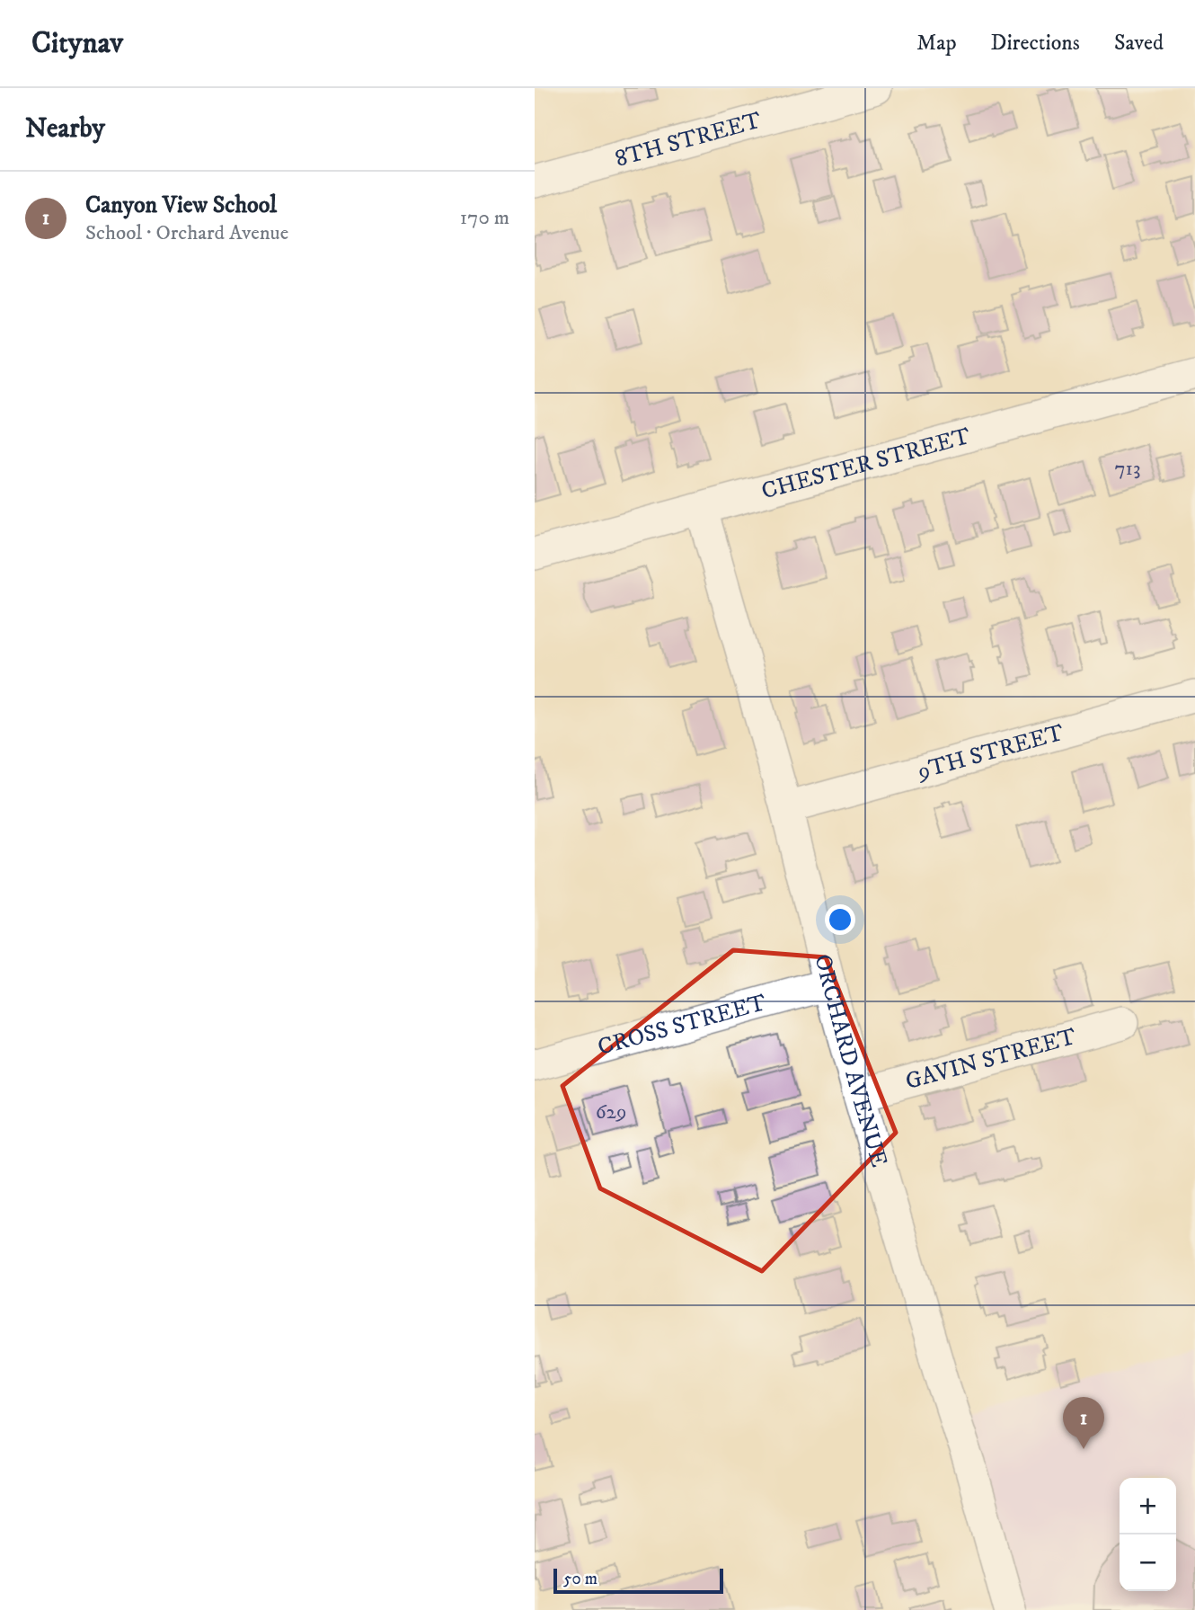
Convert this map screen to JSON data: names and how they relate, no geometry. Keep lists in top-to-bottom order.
{
  "streets": {
    "street": [
      "8TH STREET",
      "CHESTER STREET",
      "9TH STREET",
      "CROSS STREET",
      "GAVIN STREET",
      "ORCHARD AVENUE"
    ]
  },
  "crossings": [
    ["CHESTER STREET", "ORCHARD AVENUE"],
    ["9TH STREET", "ORCHARD AVENUE"],
    ["CROSS STREET", "ORCHARD AVENUE"],
    ["GAVIN STREET", "ORCHARD AVENUE"]
  ],
  "house_numbers": ["713", "629"],
  "scale_bar": "50 m",
  "page": {
    "header": "Citynav",
    "nav": ["Map", "Directions", "Saved"],
    "heading": "Nearby",
    "list": [
      {
        "mark": "1",
        "name": "Canyon View School",
        "note": "School · Orchard Avenue",
        "value": "170 m"
      }
    ],
    "pins": "1",
    "map_buttons": ["+", "−"],
    "scale": "50 m"
  }
}
